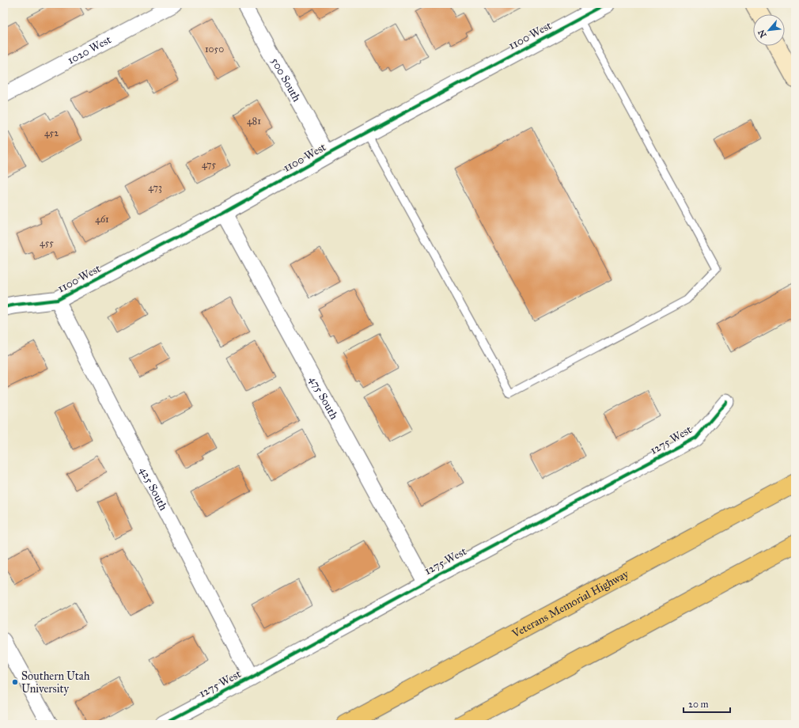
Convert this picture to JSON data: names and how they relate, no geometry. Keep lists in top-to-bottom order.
{
  "streets": {
    "highway": ["Veterans Memorial Highway"],
    "street": [
      "1100 West",
      "1020 West",
      "500 South",
      "475 South",
      "1275 West",
      "425 South"
    ]
  },
  "crossings": [
    ["1100 West", "500 South"],
    ["1100 West", "475 South"],
    ["1100 West", "425 South"],
    ["475 South", "1275 West"],
    ["1275 West", "425 South"]
  ],
  "places": ["Southern Utah University"],
  "house_numbers": [
    "1050",
    "481",
    "452",
    "475",
    "473",
    "461",
    "455"
  ],
  "scale_bar": "20 m",
  "north": "bottom left"
}
